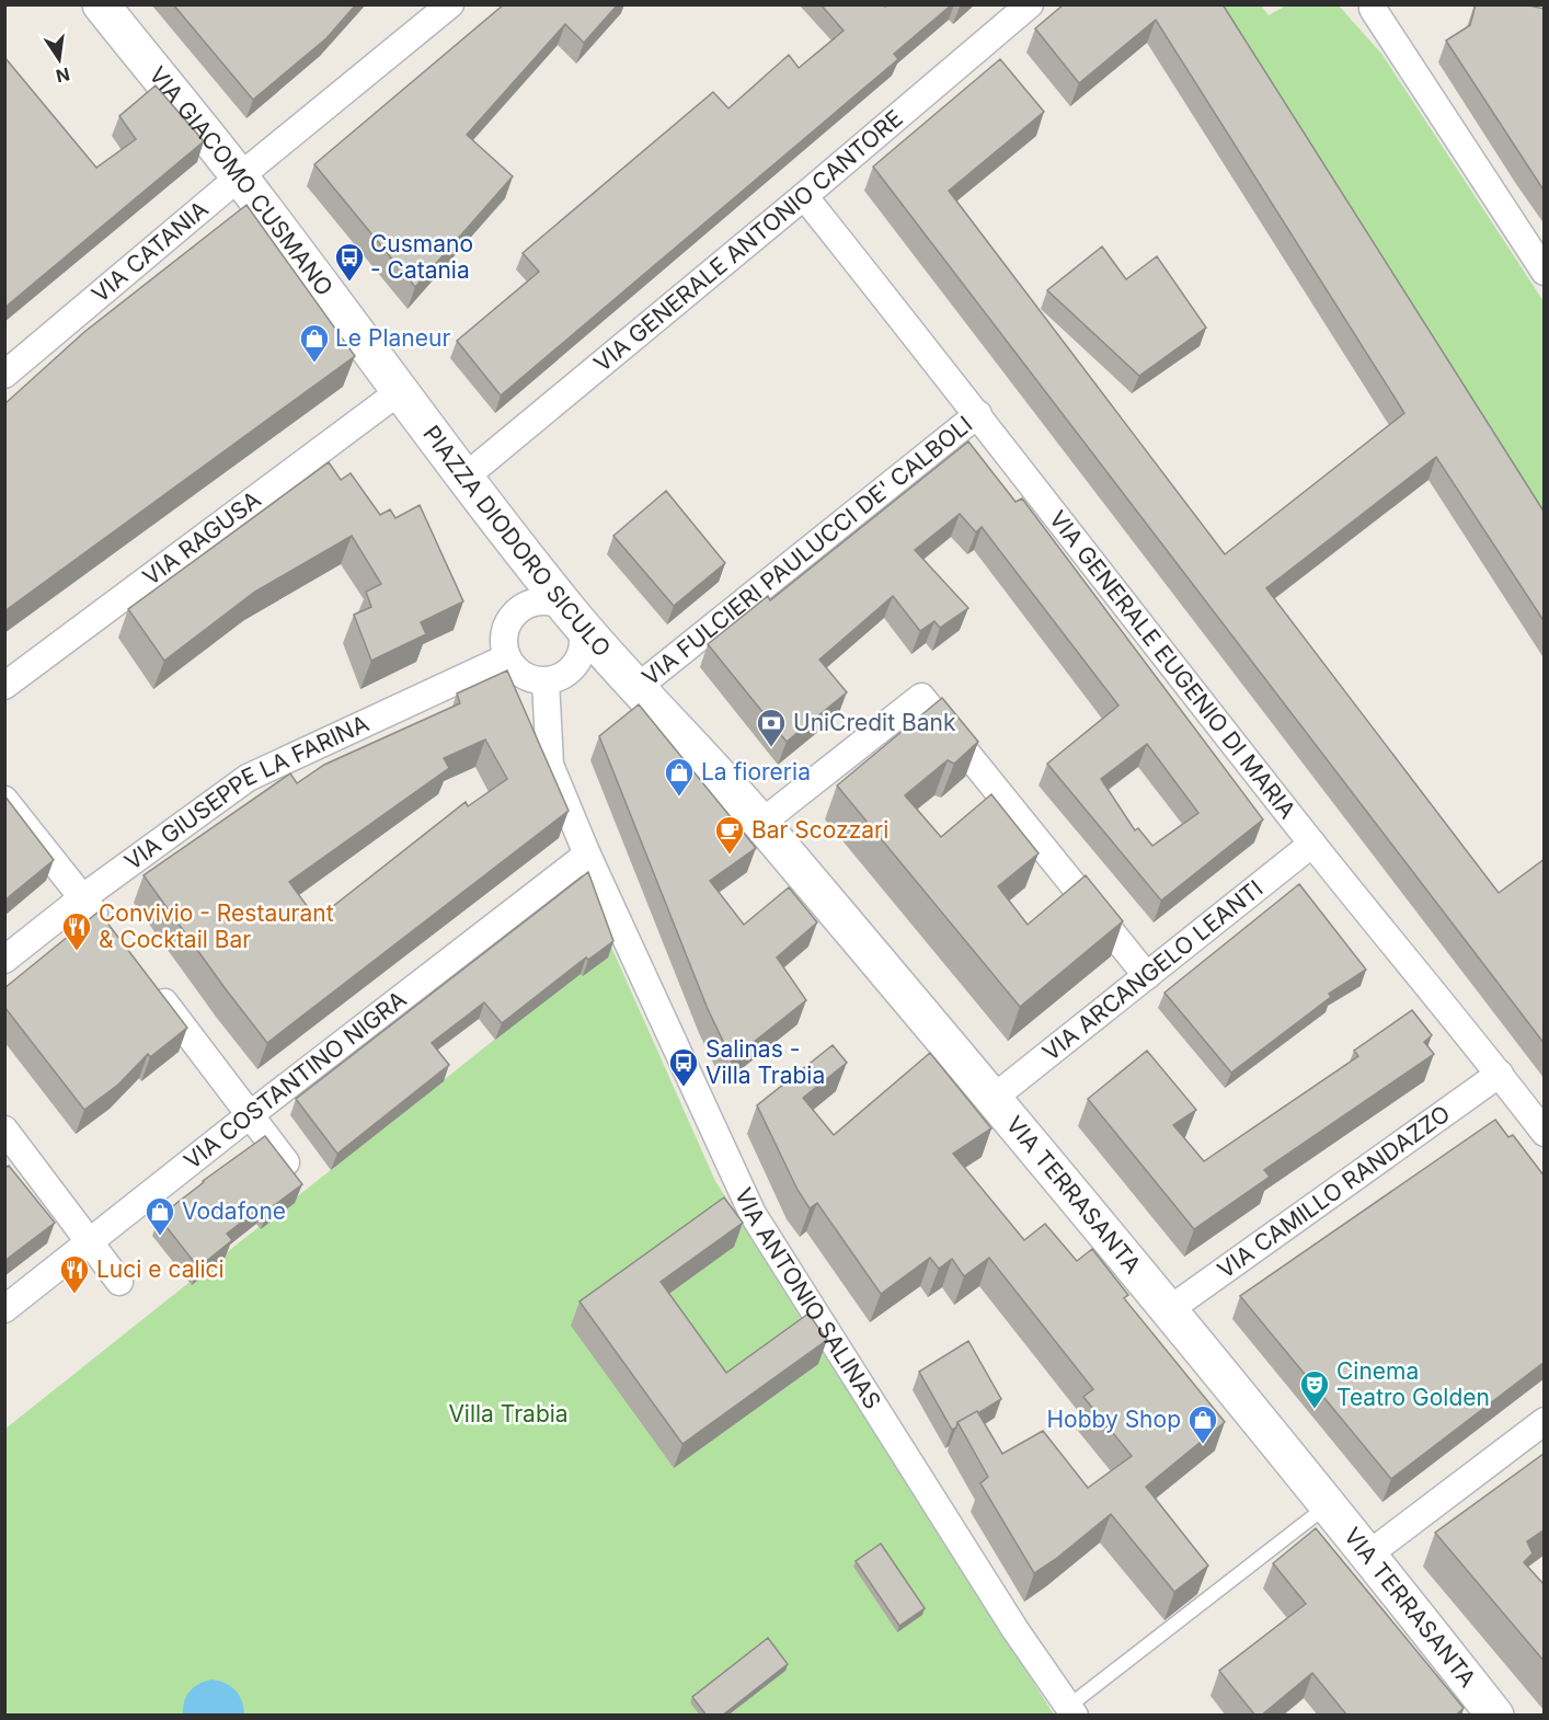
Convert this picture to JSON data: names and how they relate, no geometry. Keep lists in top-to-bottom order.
{
  "streets": {
    "street": [
      "VIA GIACOMO CUSMANO",
      "VIA GENERALE ANTONIO CANTORE",
      "VIA CATANIA",
      "VIA RAGUSA",
      "PIAZZA DIODORO SICULO",
      "VIA FULCIERI PAULUCCI DE' CALBOLI",
      "VIA GENERALE EUGENIO DI MARIA",
      "VIA GIUSEPPE LA FARINA",
      "VIA ARCANGELO LEANTI",
      "VIA COSTANTINO NIGRA",
      "VIA CAMILLO RANDAZZO",
      "VIA TERRASANTA",
      "VIA ANTONIO SALINAS"
    ]
  },
  "crossings": [
    ["VIA GIACOMO CUSMANO", "VIA CATANIA"],
    ["VIA GIACOMO CUSMANO", "VIA RAGUSA"],
    ["VIA GIACOMO CUSMANO", "PIAZZA DIODORO SICULO"],
    ["VIA GENERALE ANTONIO CANTORE", "PIAZZA DIODORO SICULO"],
    ["VIA GENERALE ANTONIO CANTORE", "VIA GENERALE EUGENIO DI MARIA"],
    ["VIA RAGUSA", "PIAZZA DIODORO SICULO"],
    ["PIAZZA DIODORO SICULO", "VIA FULCIERI PAULUCCI DE' CALBOLI"],
    ["PIAZZA DIODORO SICULO", "VIA TERRASANTA"],
    ["VIA FULCIERI PAULUCCI DE' CALBOLI", "VIA GENERALE EUGENIO DI MARIA"],
    ["VIA FULCIERI PAULUCCI DE' CALBOLI", "VIA TERRASANTA"],
    ["VIA GENERALE EUGENIO DI MARIA", "VIA ARCANGELO LEANTI"],
    ["VIA GENERALE EUGENIO DI MARIA", "VIA CAMILLO RANDAZZO"],
    ["VIA ARCANGELO LEANTI", "VIA TERRASANTA"],
    ["VIA COSTANTINO NIGRA", "VIA ANTONIO SALINAS"],
    ["VIA CAMILLO RANDAZZO", "VIA TERRASANTA"]
  ],
  "parks": ["Villa Trabia"],
  "places": {
    "bus stop": ["Cusmano - Catania", "Salinas - Villa Trabia"],
    "shop": [
      "Le Planeur",
      "La fioreria",
      "Vodafone",
      "Hobby Shop"
    ],
    "bank": ["UniCredit Bank"],
    "cafe": ["Bar Scozzari"],
    "restaurant": ["Convivio - Restaurant & Cocktail Bar", "Luci e calici"],
    "theatre": ["Cinema Teatro Golden"]
  },
  "north": "bottom"
}
